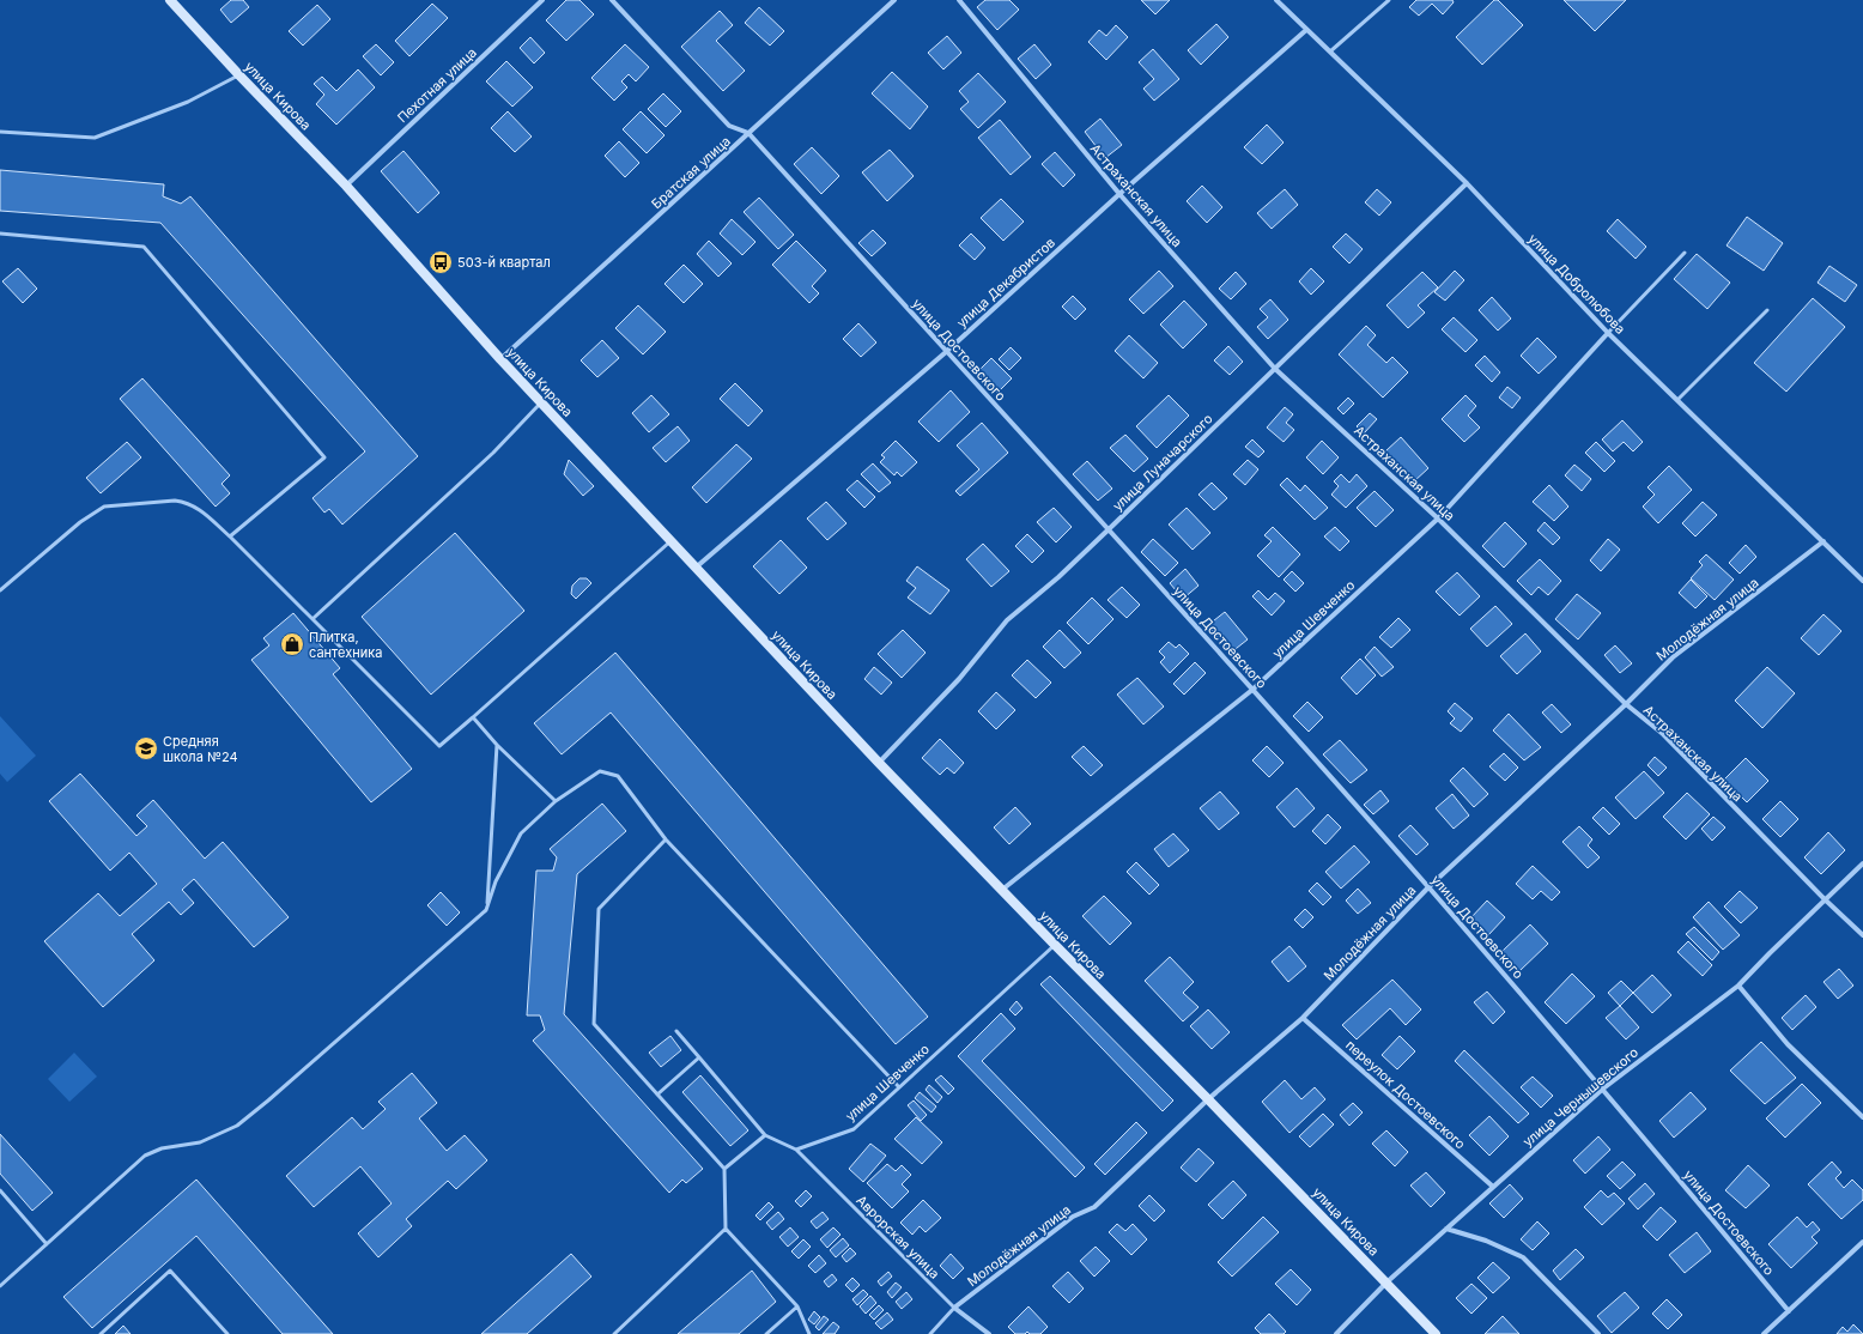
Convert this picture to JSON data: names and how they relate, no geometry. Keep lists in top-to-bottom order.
{
  "streets": {
    "main road": ["улица Кирова"],
    "street": [
      "Пехотная улица",
      "Братская улица",
      "Астраханская улица",
      "улица Декабристов",
      "улица Добролюбова",
      "улица Достоевского",
      "улица Луначарского",
      "улица Шевченко",
      "Молодёжная улица",
      "переулок Достоевского",
      "улица Чернышевского",
      "Аврорская улица"
    ]
  },
  "crossings": [
    ["Пехотная улица", "улица Кирова"],
    ["улица Кирова", "Братская улица"],
    ["улица Кирова", "улица Декабристов"],
    ["улица Кирова", "улица Луначарского"],
    ["улица Кирова", "улица Шевченко"],
    ["улица Кирова", "Молодёжная улица"],
    ["улица Кирова", "улица Чернышевского"],
    ["Братская улица", "улица Достоевского"],
    ["Астраханская улица", "улица Декабристов"],
    ["Астраханская улица", "улица Луначарского"],
    ["Астраханская улица", "улица Шевченко"],
    ["Астраханская улица", "Молодёжная улица"],
    ["Астраханская улица", "улица Чернышевского"],
    ["улица Декабристов", "улица Добролюбова"],
    ["улица Декабристов", "улица Достоевского"],
    ["улица Добролюбова", "улица Луначарского"],
    ["улица Добролюбова", "улица Шевченко"],
    ["улица Добролюбова", "Молодёжная улица"],
    ["улица Достоевского", "улица Луначарского"],
    ["улица Достоевского", "улица Шевченко"],
    ["улица Достоевского", "Молодёжная улица"],
    ["улица Достоевского", "улица Чернышевского"],
    ["улица Шевченко", "Аврорская улица"],
    ["Молодёжная улица", "переулок Достоевского"],
    ["Молодёжная улица", "Аврорская улица"],
    ["переулок Достоевского", "улица Чернышевского"]
  ],
  "places": {
    "bus stop": ["503-й квартал"],
    "shop": ["Плитка, сантехника"],
    "school or university": ["Средняя школа №24"]
  }
}
